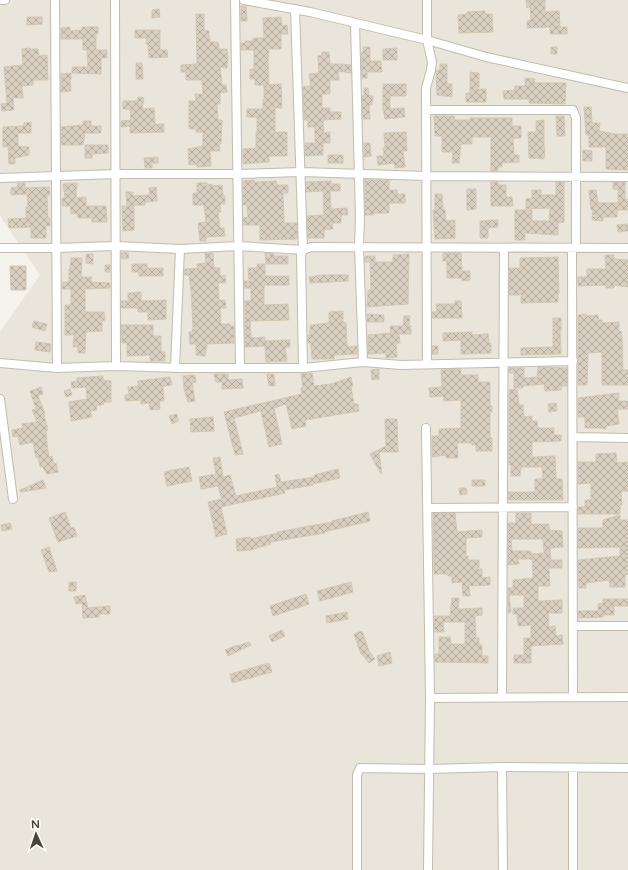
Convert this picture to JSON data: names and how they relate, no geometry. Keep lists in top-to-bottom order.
{
  "north": "top"
}
